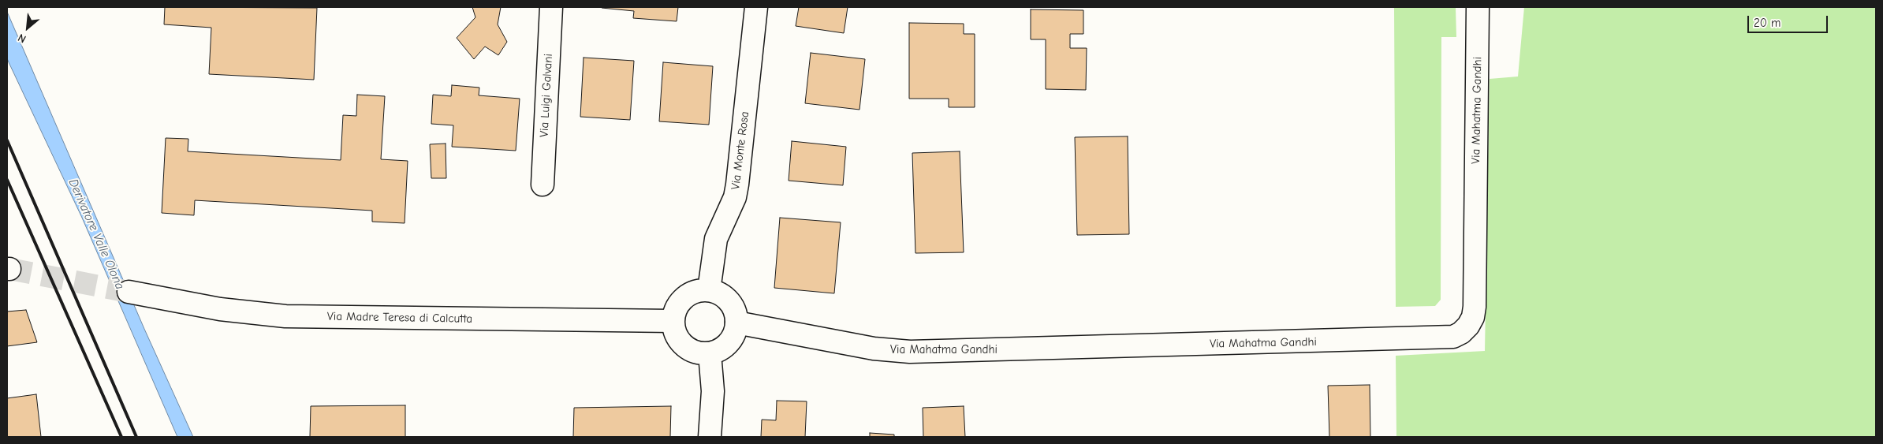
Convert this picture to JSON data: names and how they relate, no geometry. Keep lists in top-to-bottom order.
{
  "streets": {
    "street": [
      "Via Luigi Galvani",
      "Via Mahatma Gandhi",
      "Via Monte Rosa",
      "Via Madre Teresa di Calcutta"
    ]
  },
  "crossings": [
    ["Via Mahatma Gandhi", "Via Monte Rosa"],
    ["Via Mahatma Gandhi", "Via Madre Teresa di Calcutta"],
    ["Via Monte Rosa", "Via Madre Teresa di Calcutta"]
  ],
  "water": ["Derivatore Valle Olona"],
  "scale_bar": "20 m",
  "north": "bottom left"
}
